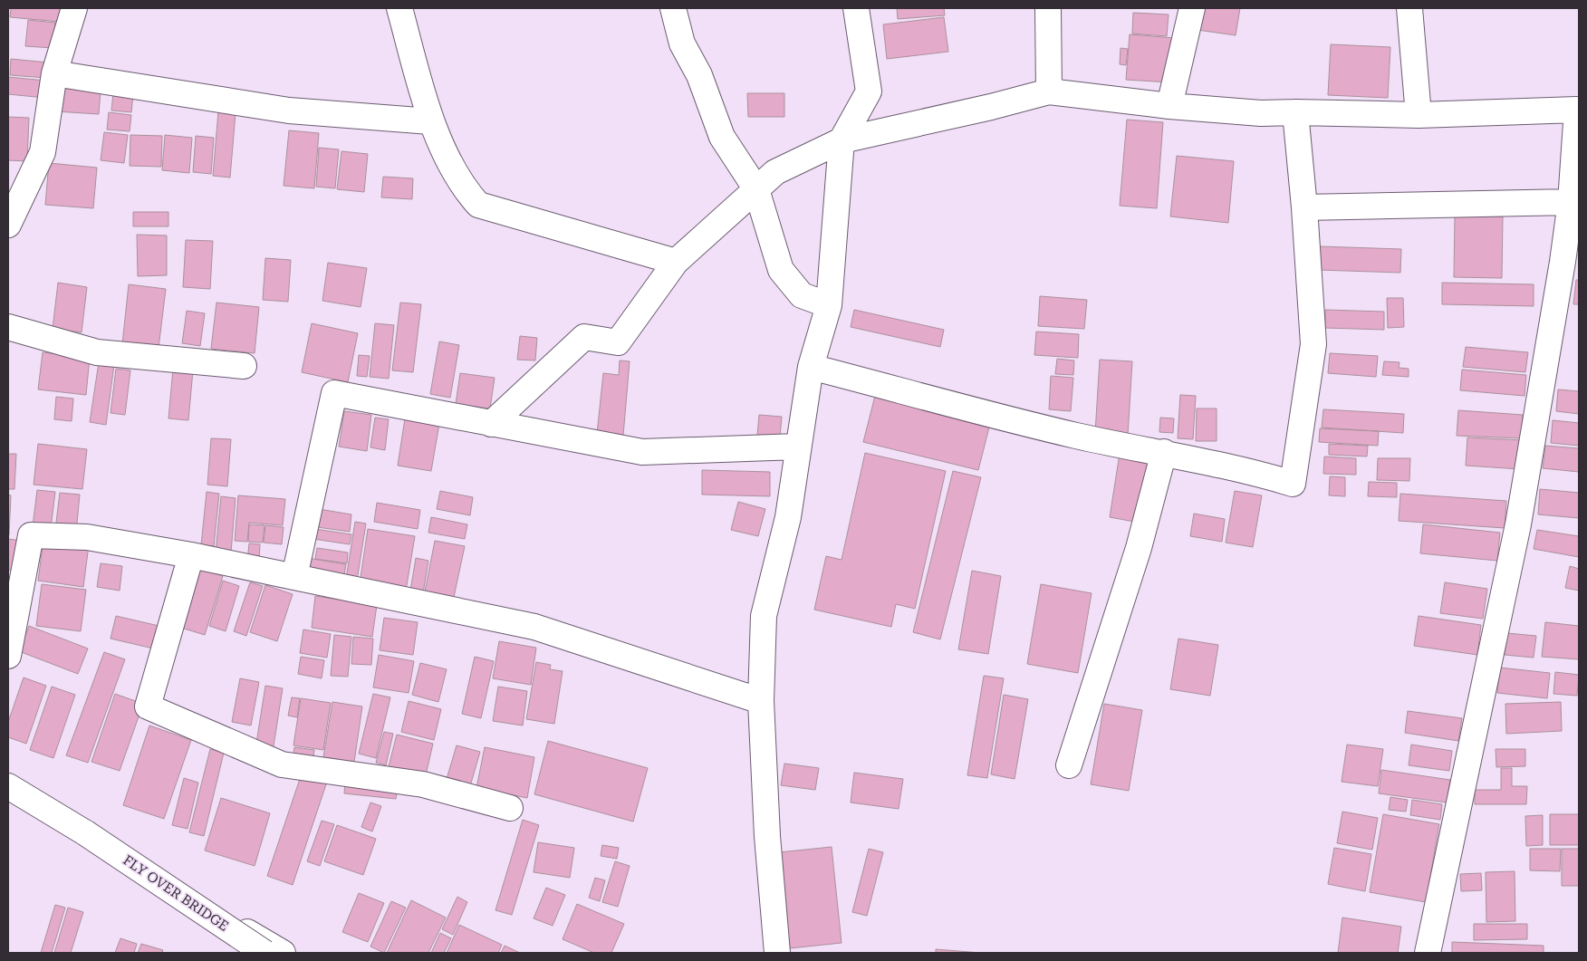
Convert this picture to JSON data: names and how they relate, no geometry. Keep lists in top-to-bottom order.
{
  "streets": {
    "street": ["FLY OVER BRIDGE"]
  }
}
